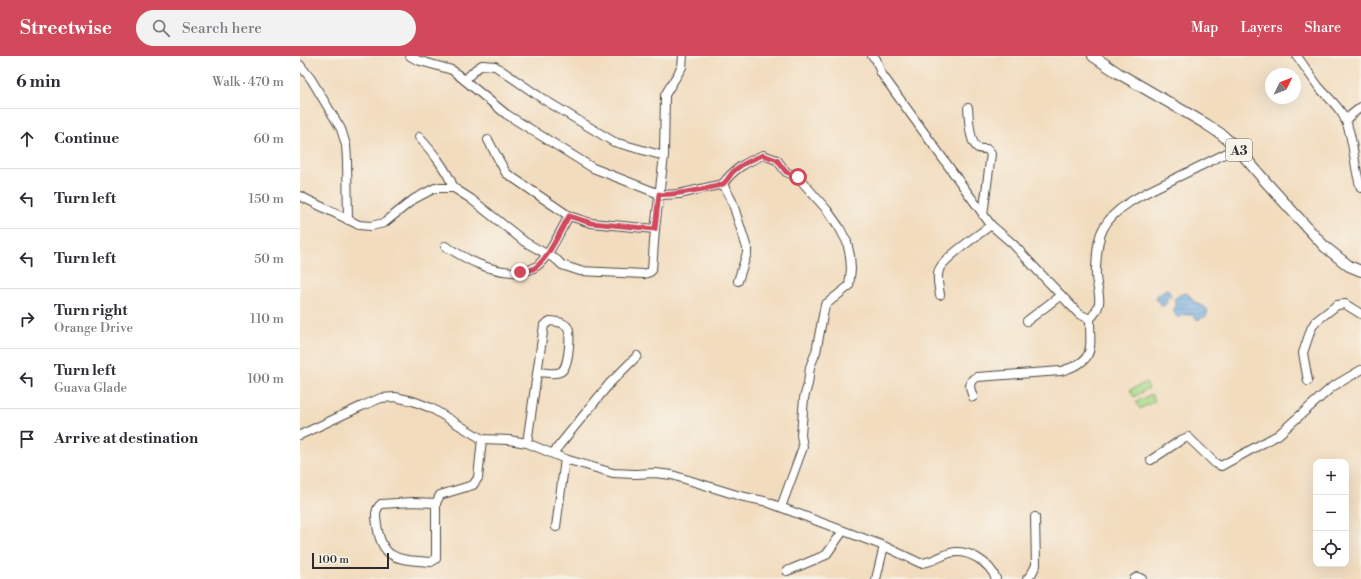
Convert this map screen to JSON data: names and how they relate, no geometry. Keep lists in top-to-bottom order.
{
  "streets": {
    "main road": ["A3"]
  },
  "scale_bar": "100 m",
  "north": "top right",
  "page": {
    "header": "Streetwise",
    "search": "Search here",
    "nav": ["Map", "Layers", "Share"],
    "heading": ["6 min", "Walk · 470 m"],
    "list": [
      ["Continue", "60 m"],
      ["Turn left", "150 m"],
      ["Turn left", "50 m"],
      ["Turn right", "Orange Drive", "110 m"],
      ["Turn left", "Guava Glade", "100 m"],
      "Arrive at destination"
    ],
    "map_buttons": ["+", "−"],
    "scale": "100 m"
  }
}
